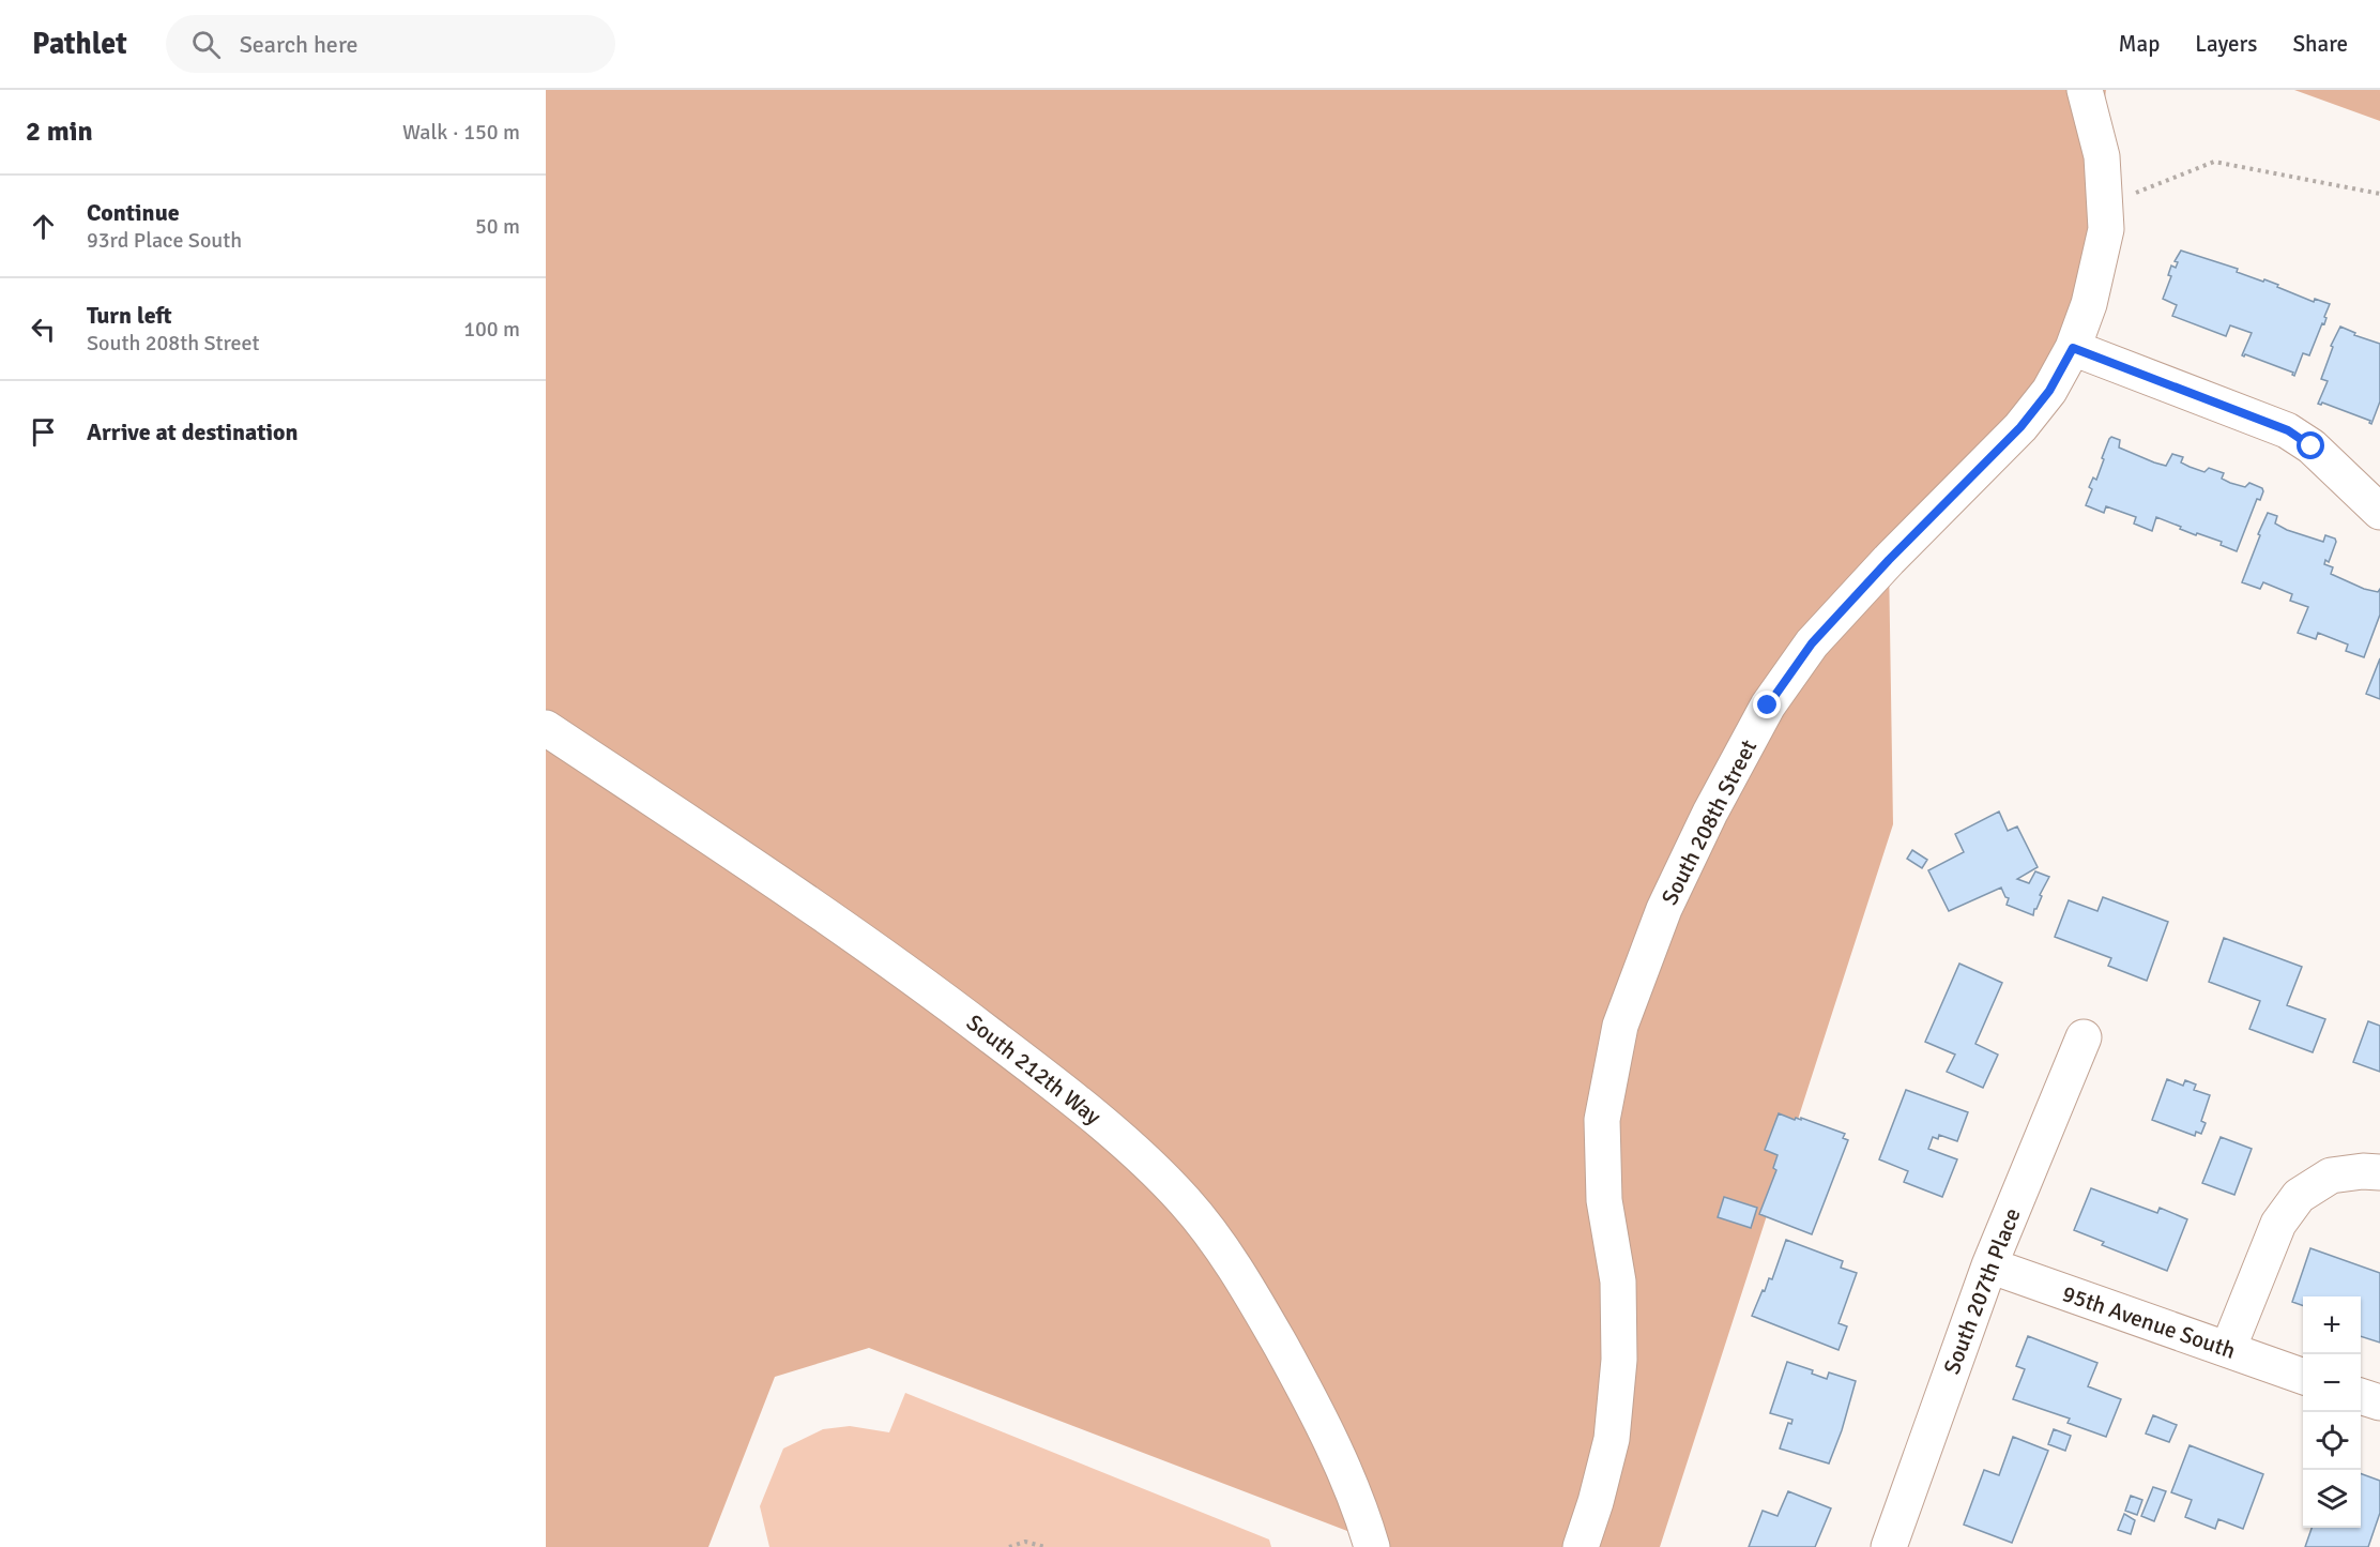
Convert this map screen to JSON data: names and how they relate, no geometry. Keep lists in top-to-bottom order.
{
  "streets": {
    "street": [
      "South 208th Street",
      "South 212th Way",
      "South 207th Place",
      "95th Avenue South"
    ]
  },
  "crossings": [
    ["South 207th Place", "95th Avenue South"]
  ],
  "page": {
    "header": "Pathlet",
    "search": "Search here",
    "nav": ["Map", "Layers", "Share"],
    "heading": ["2 min", "Walk · 150 m"],
    "list": [
      ["Continue", "93rd Place South", "50 m"],
      ["Turn left", "South 208th Street", "100 m"],
      "Arrive at destination"
    ],
    "map_buttons": ["+", "−"]
  }
}
